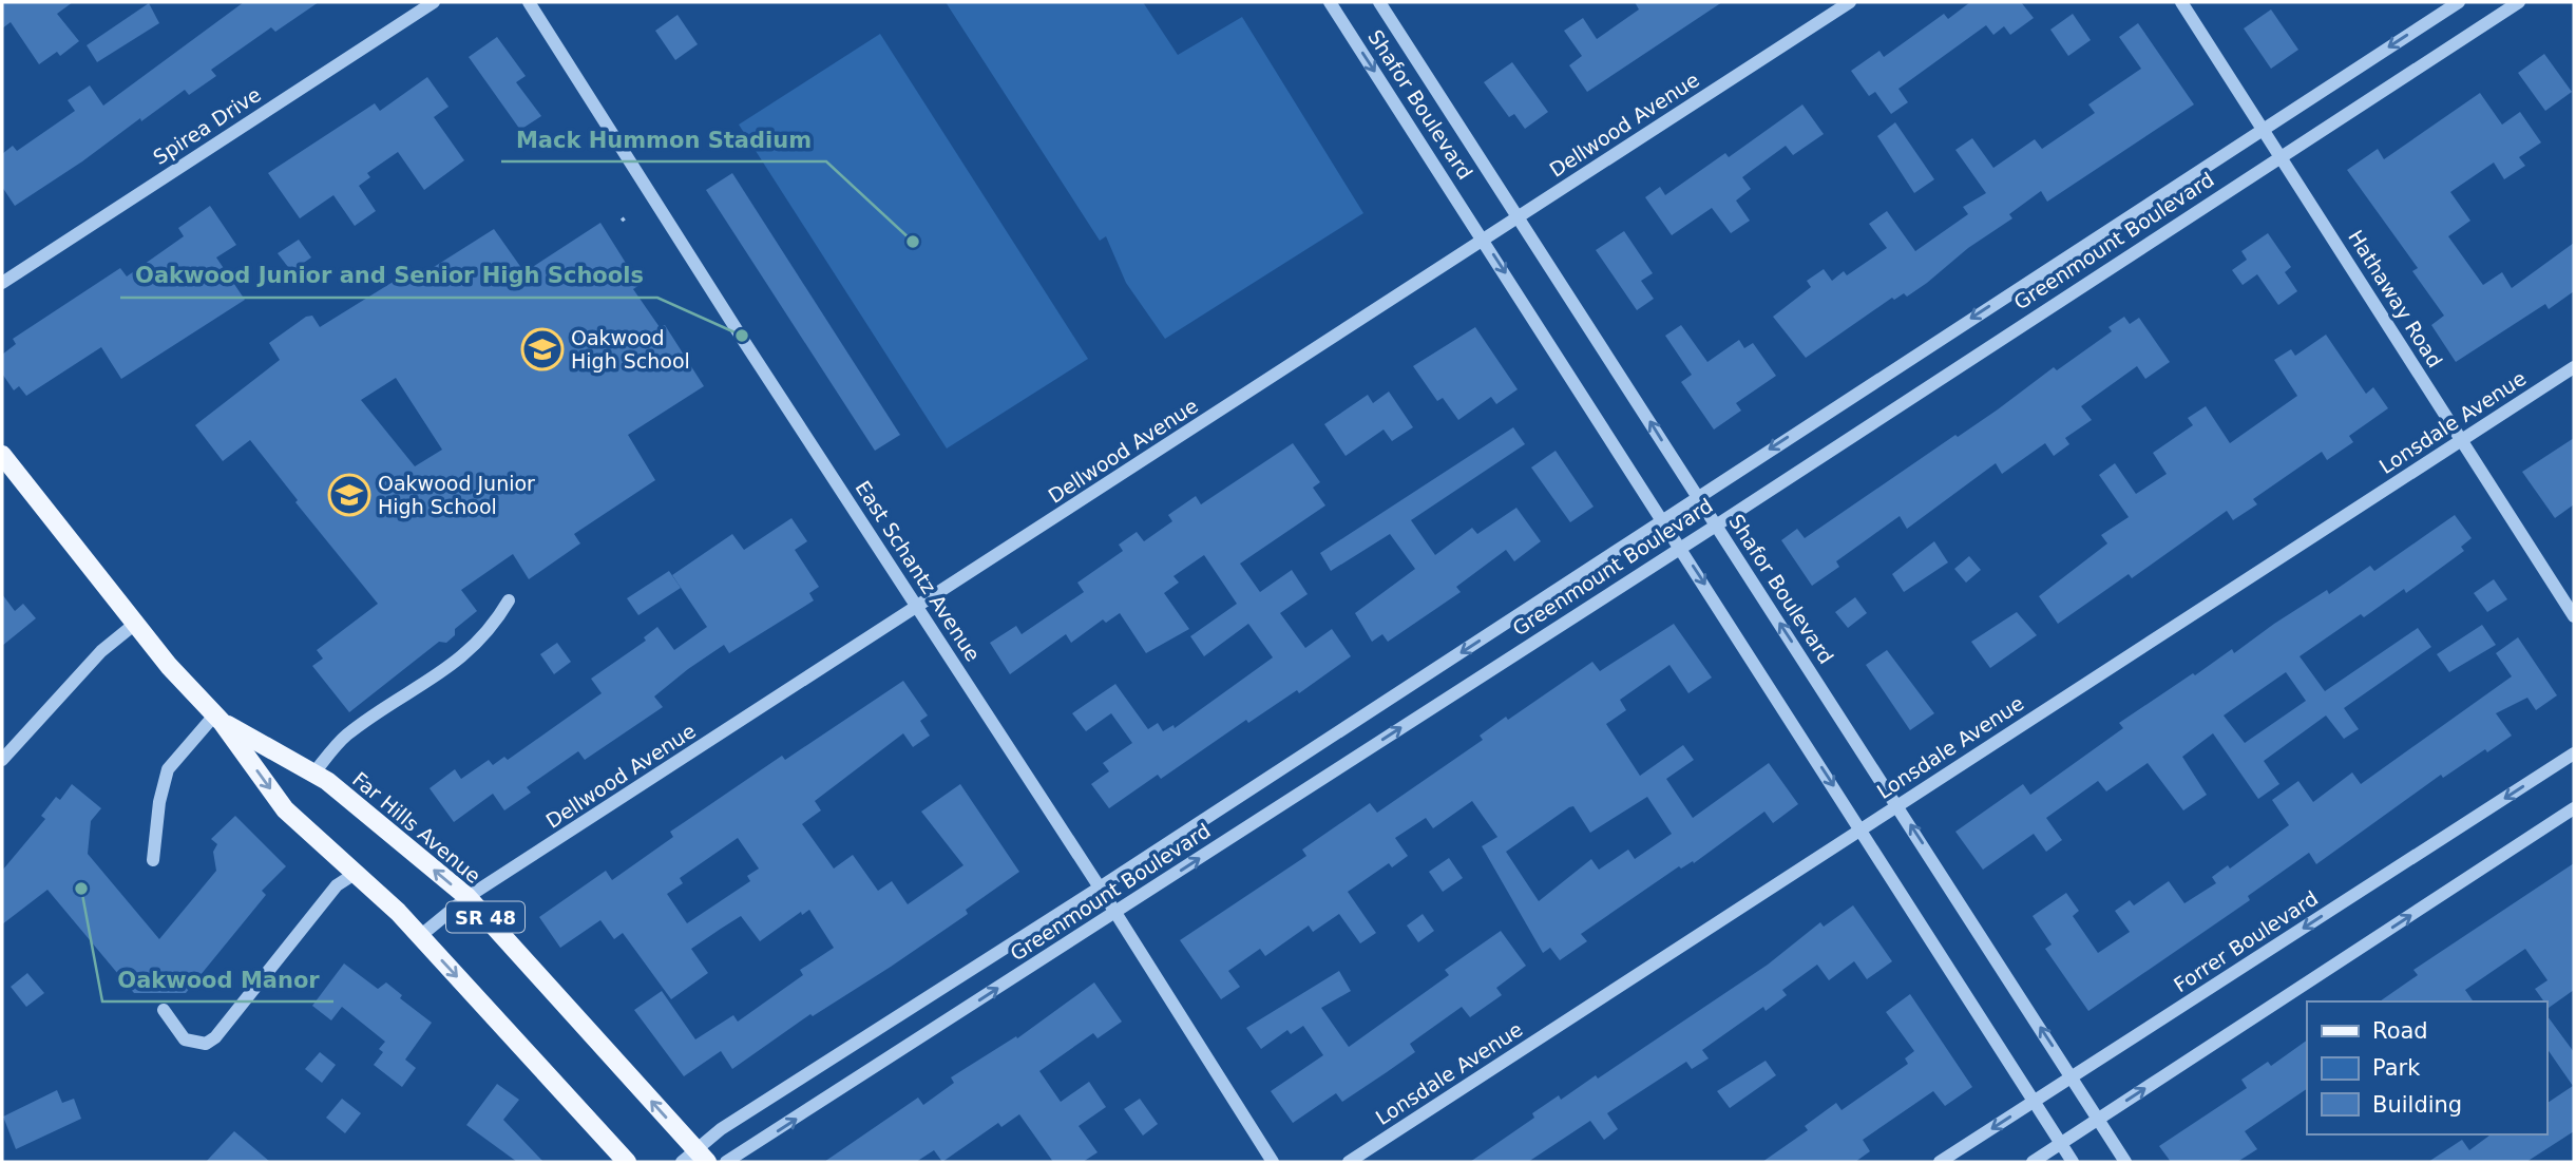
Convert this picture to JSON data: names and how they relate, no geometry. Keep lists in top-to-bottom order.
{
  "streets": {
    "main road": ["Far Hills Avenue", "SR 48"],
    "street": [
      "Shafor Boulevard",
      "Dellwood Avenue",
      "Spirea Drive",
      "Greenmount Boulevard",
      "Hathaway Road",
      "Lonsdale Avenue",
      "East Schantz Avenue",
      "Forrer Boulevard"
    ]
  },
  "crossings": [
    ["Shafor Boulevard", "Dellwood Avenue"],
    ["Shafor Boulevard", "Greenmount Boulevard"],
    ["Shafor Boulevard", "Lonsdale Avenue"],
    ["Shafor Boulevard", "Forrer Boulevard"],
    ["Dellwood Avenue", "East Schantz Avenue"],
    ["Dellwood Avenue", "Far Hills Avenue"],
    ["Greenmount Boulevard", "Hathaway Road"],
    ["Greenmount Boulevard", "East Schantz Avenue"],
    ["Greenmount Boulevard", "Far Hills Avenue"],
    ["Hathaway Road", "Lonsdale Avenue"]
  ],
  "places": {
    "other": ["Mack Hummon Stadium", "Oakwood Junior and Senior High Schools", "Oakwood Manor"],
    "school or university": ["Oakwood High School", "Oakwood Junior High School"]
  },
  "legend": ["Road", "Park", "Building"]
}
